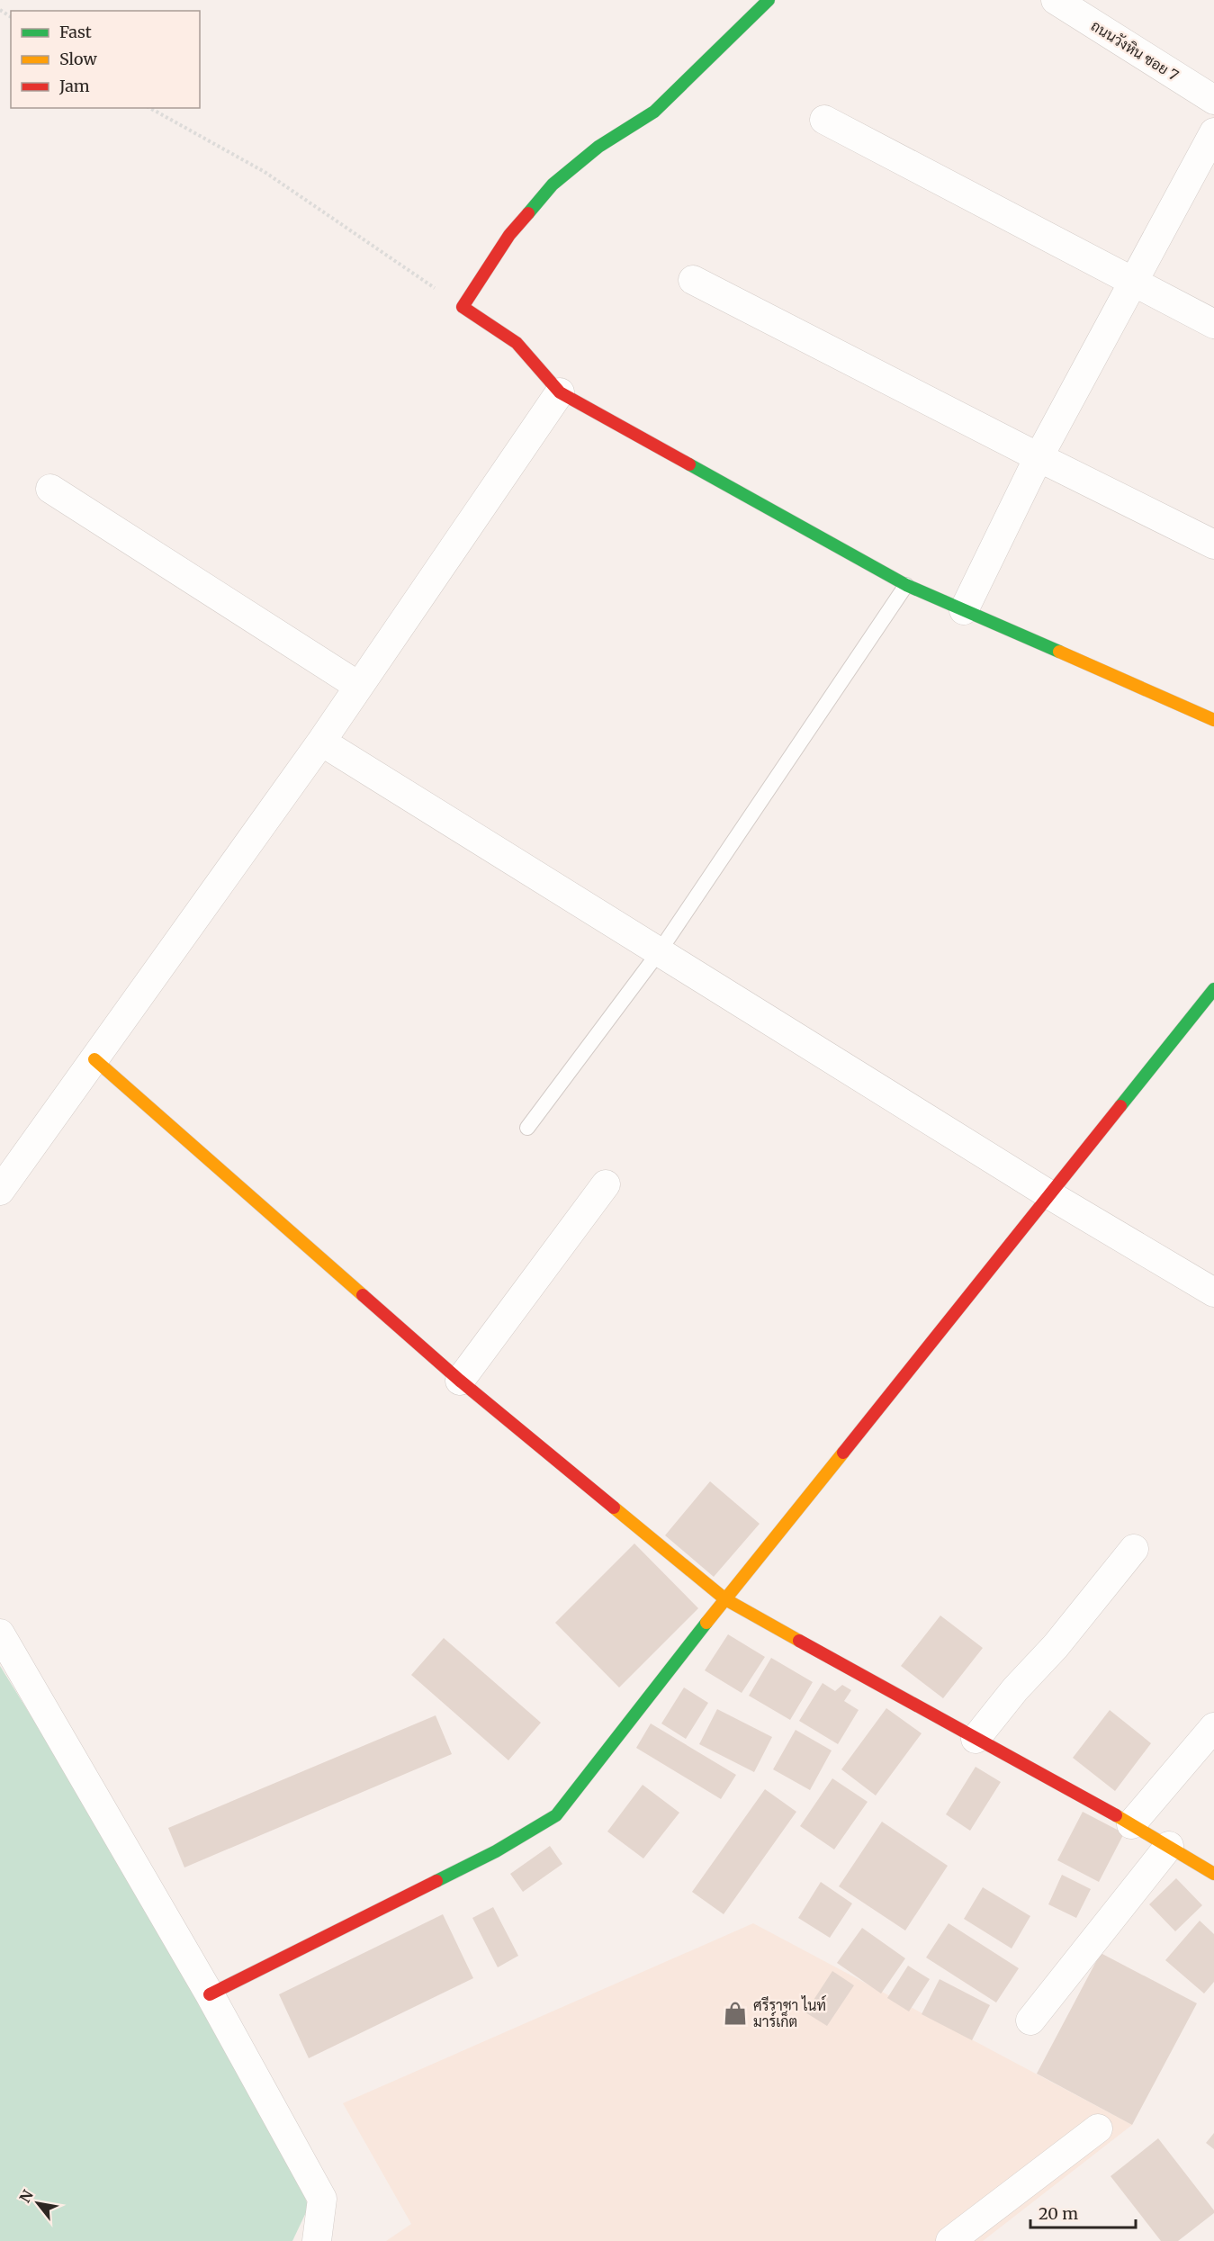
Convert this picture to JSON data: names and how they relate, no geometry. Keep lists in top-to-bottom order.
{
  "streets": {
    "street": ["ถนนวังหิน ซอย 7"]
  },
  "places": {
    "shop": ["ศรีราชา ไนท์ มาร์เก็ต"]
  },
  "legend": ["Fast", "Slow", "Jam"],
  "scale_bar": "20 m",
  "north": "top left"
}
